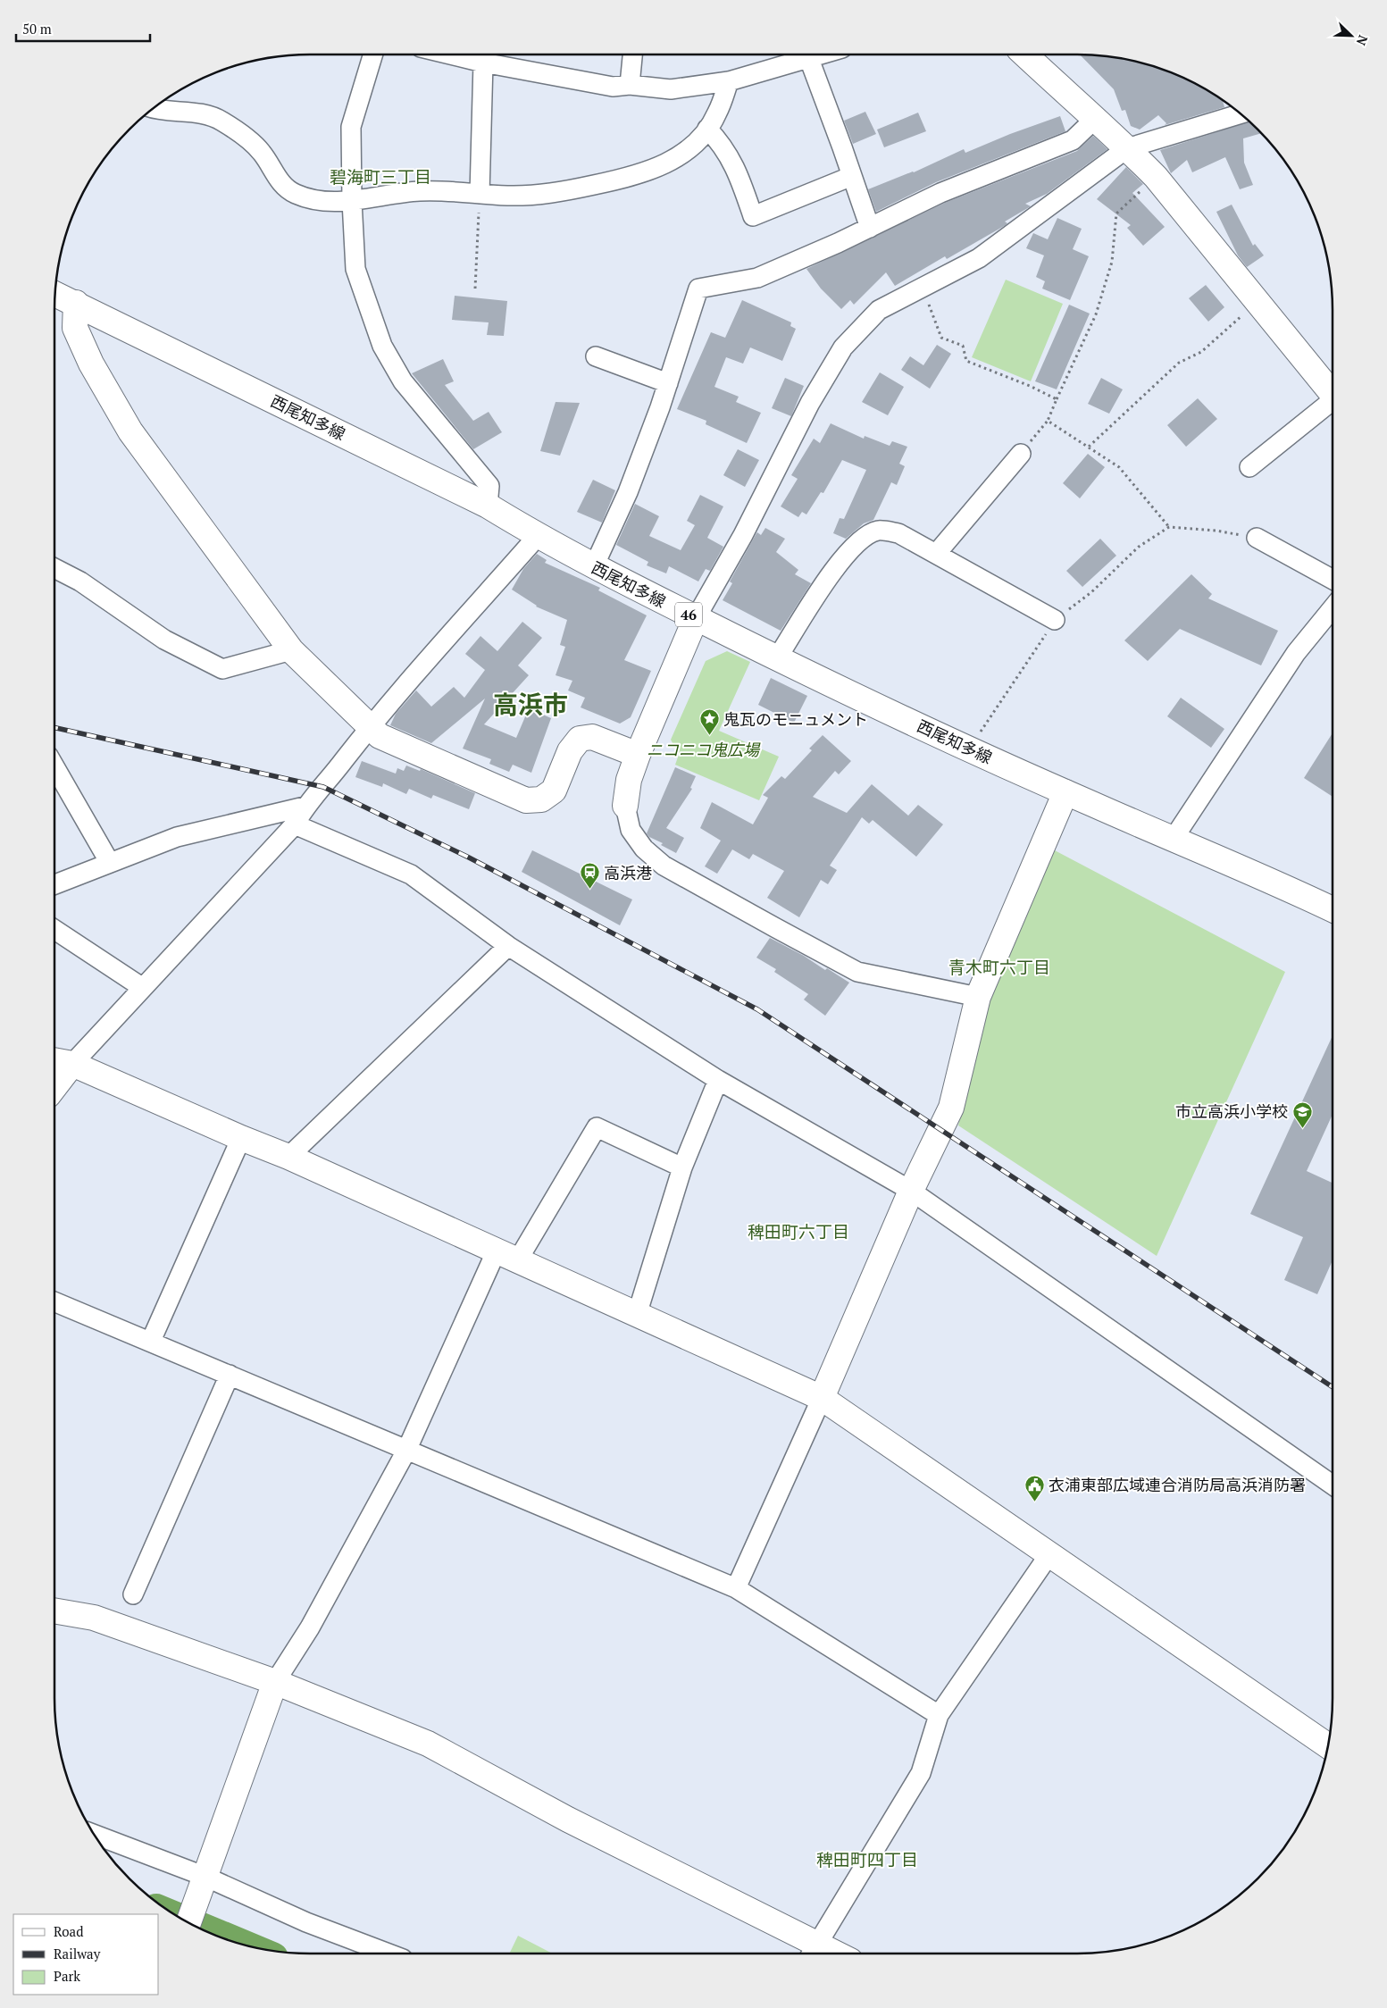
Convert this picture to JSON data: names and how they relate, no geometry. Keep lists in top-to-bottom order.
{
  "streets": {
    "street": ["西尾知多線", "46"]
  },
  "districts": [
    "碧海町三丁目",
    "高浜市",
    "青木町六丁目",
    "稗田町六丁目",
    "稗田町四丁目"
  ],
  "parks": ["ニコニコ鬼広場"],
  "places": {
    "place": ["鬼瓦のモニュメント"],
    "station": ["高浜港"],
    "school or university": ["市立高浜小学校"],
    "public building": ["衣浦東部広域連合消防局高浜消防署"]
  },
  "legend": ["Road", "Railway", "Park"],
  "scale_bar": "50 m",
  "north": "bottom right"
}
